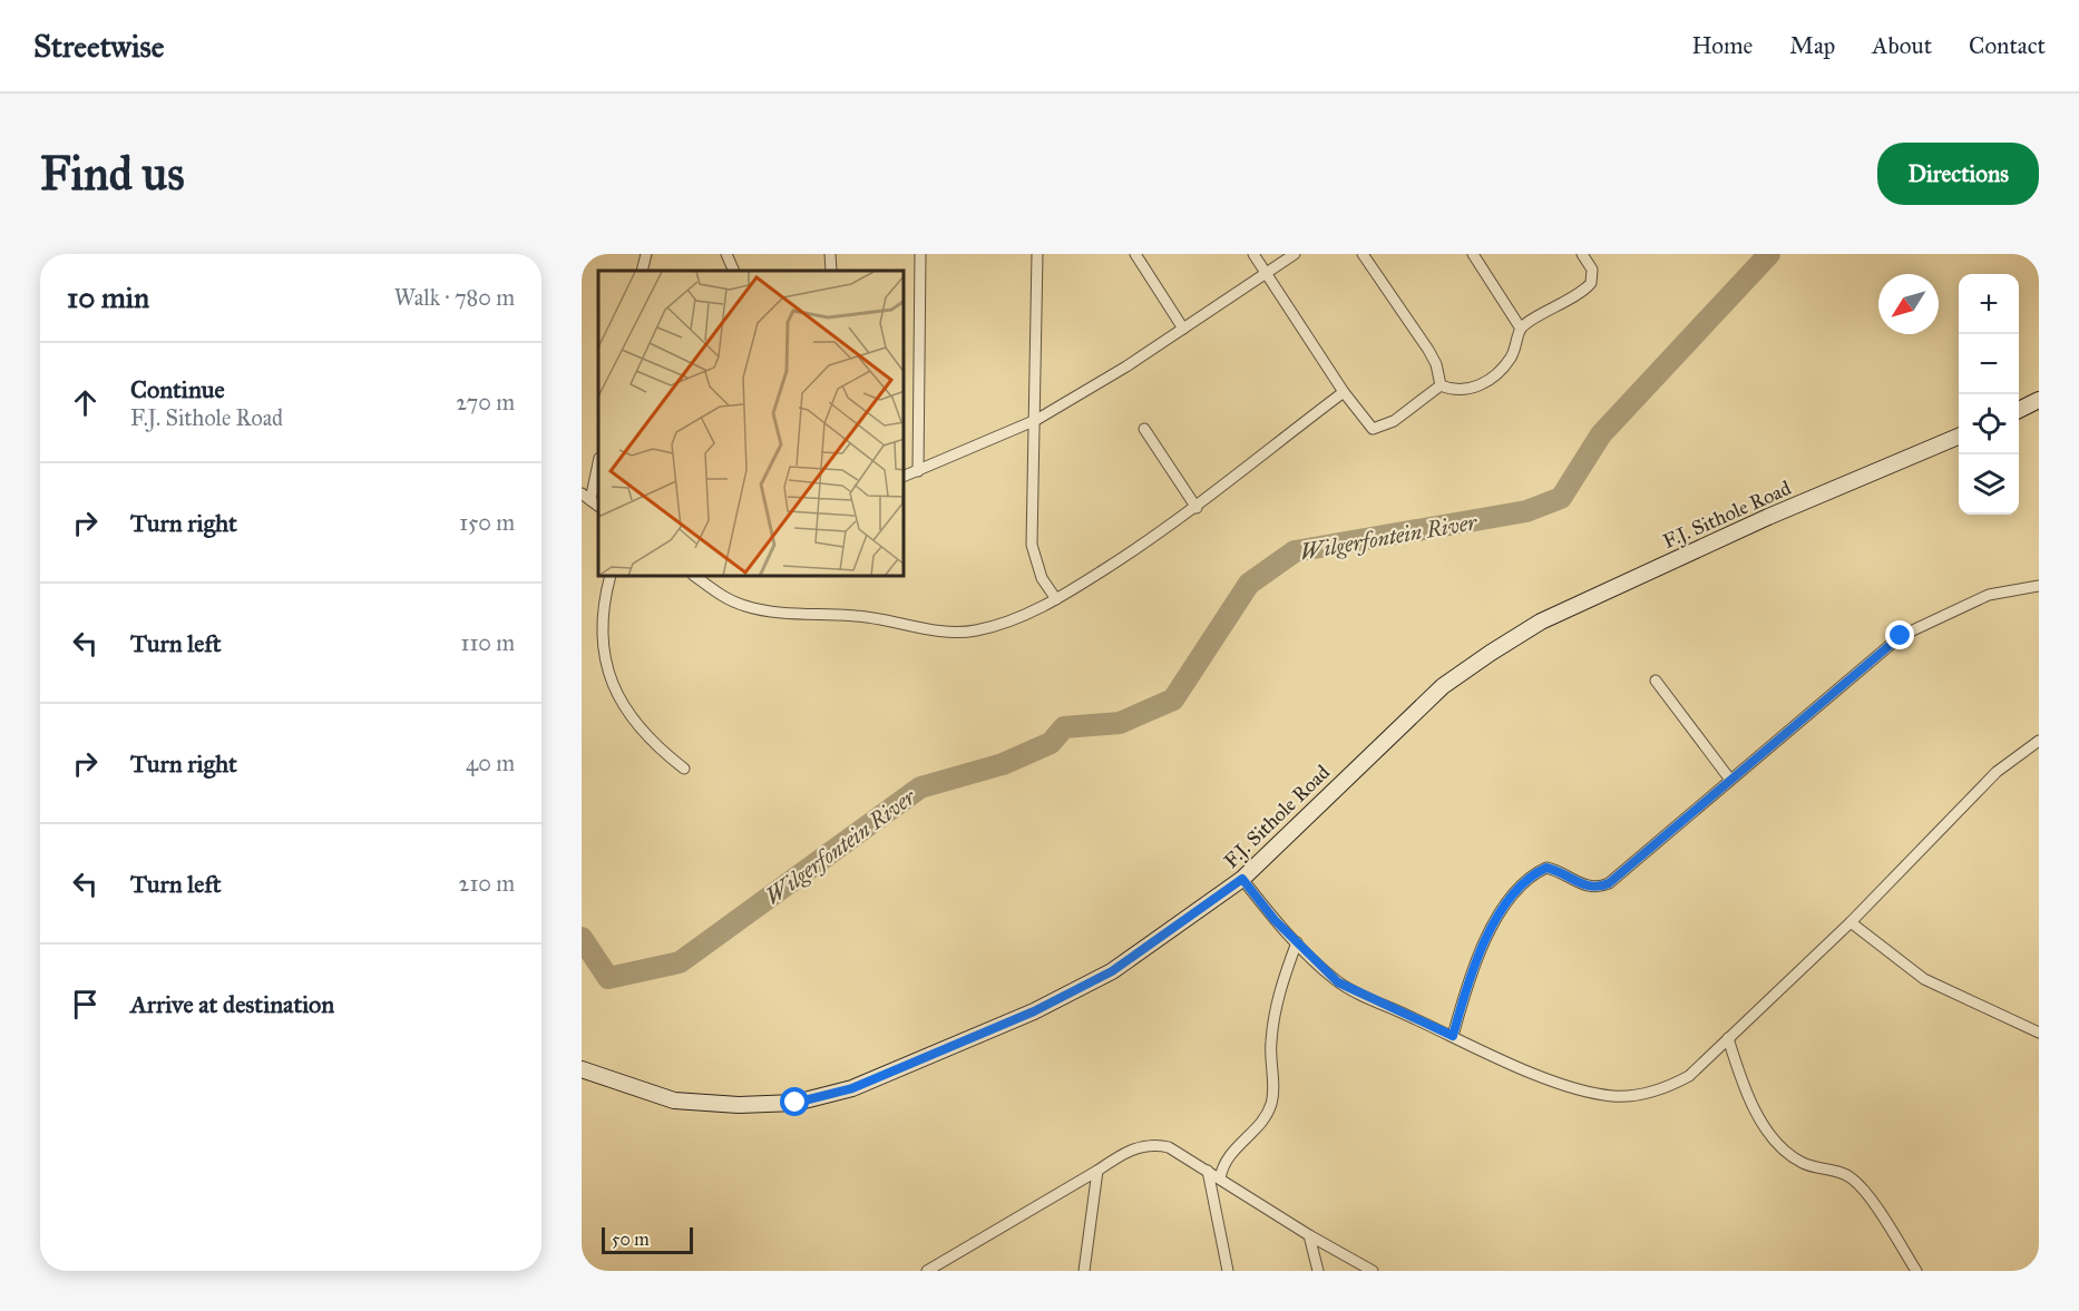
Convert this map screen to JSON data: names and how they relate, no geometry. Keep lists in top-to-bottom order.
{
  "streets": {
    "street": ["F.J. Sithole Road"]
  },
  "water": ["Wilgerfontein River"],
  "scale_bar": "50 m",
  "north": "bottom left",
  "page": {
    "header": "Streetwise",
    "nav": [
      "Home",
      "Map",
      "About",
      "Contact"
    ],
    "buttons": "Directions",
    "title": "Find us",
    "heading": ["10 min", "Walk · 780 m"],
    "map_buttons": ["+", "−"],
    "list": [
      ["Continue", "F.J. Sithole Road", "270 m"],
      ["Turn right", "150 m"],
      ["Turn left", "110 m"],
      ["Turn right", "40 m"],
      ["Turn left", "210 m"],
      "Arrive at destination"
    ],
    "scale": "50 m"
  }
}
